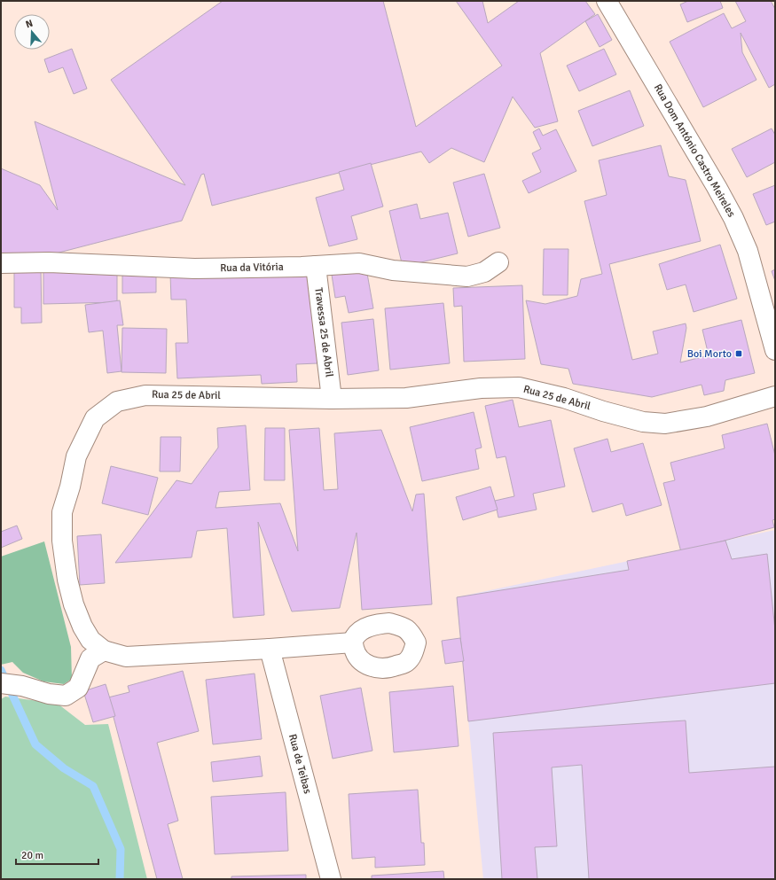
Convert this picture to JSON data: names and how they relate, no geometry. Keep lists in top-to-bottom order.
{
  "streets": {
    "street": [
      "Rua Dom António Castro Meireles",
      "Rua da Vitória",
      "Travessa 25 de Abril",
      "Rua 25 de Abril",
      "Rua de Teibas"
    ]
  },
  "crossings": [
    ["Rua da Vitória", "Travessa 25 de Abril"],
    ["Travessa 25 de Abril", "Rua 25 de Abril"],
    ["Rua 25 de Abril", "Rua de Teibas"]
  ],
  "places": {
    "transit": ["Boi Morto"]
  },
  "scale_bar": "20 m",
  "north": "top"
}
